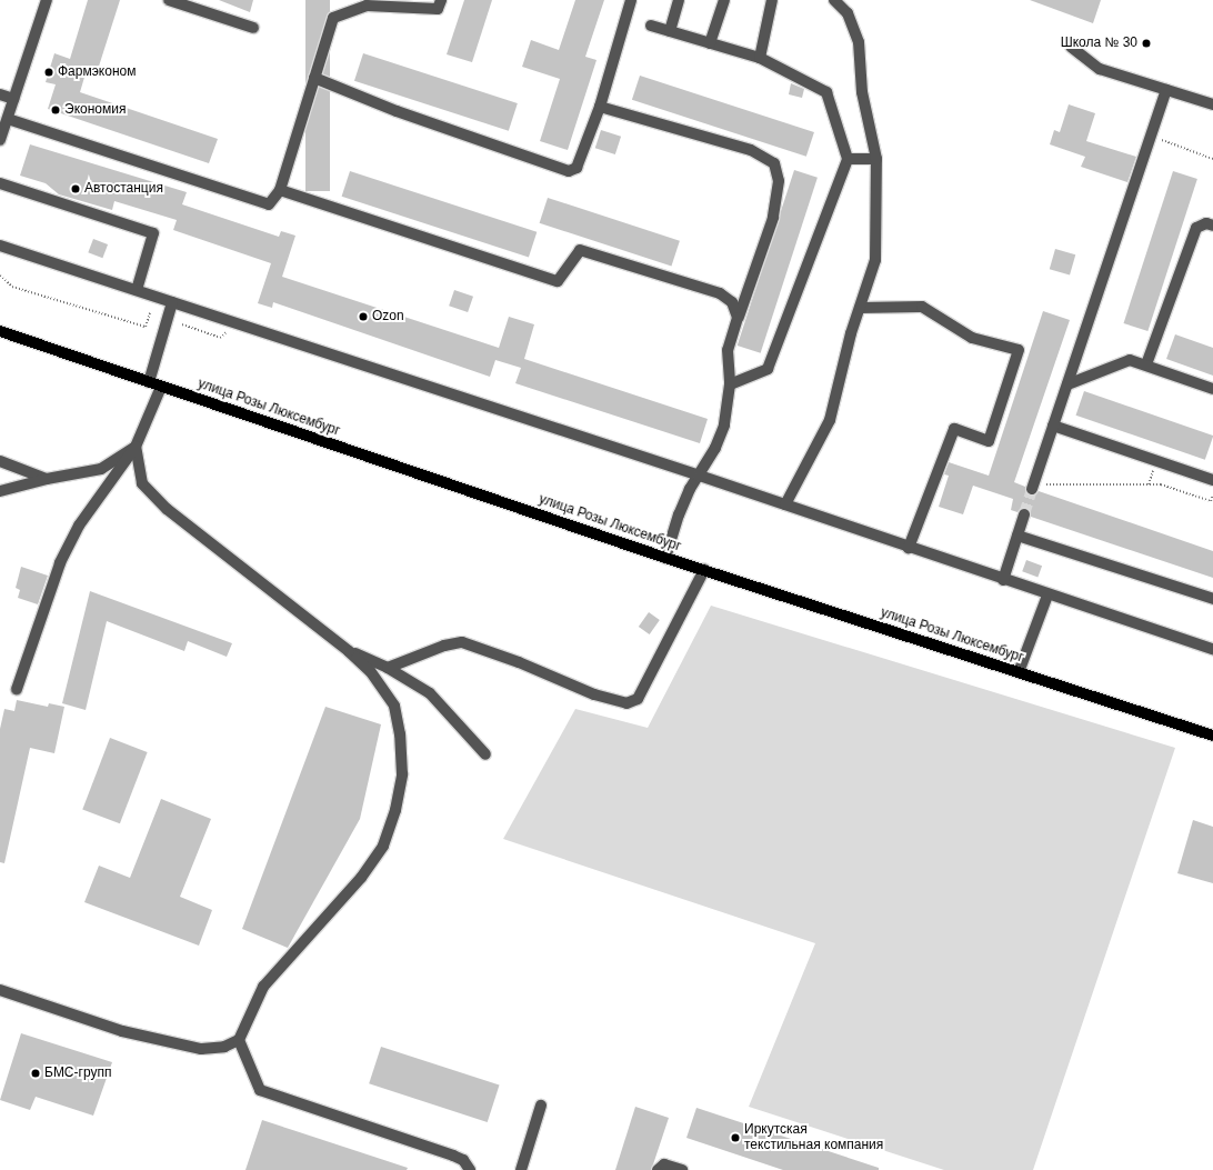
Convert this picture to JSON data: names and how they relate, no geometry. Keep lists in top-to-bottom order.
{
  "streets": {
    "main road": ["улица Розы Люксембург"]
  },
  "places": [
    "Школа № 30",
    "Фармэконом",
    "Экономия",
    "Автостанция",
    "Ozon",
    "БМС-групп",
    "Иркутская текстильная компания"
  ]
}
